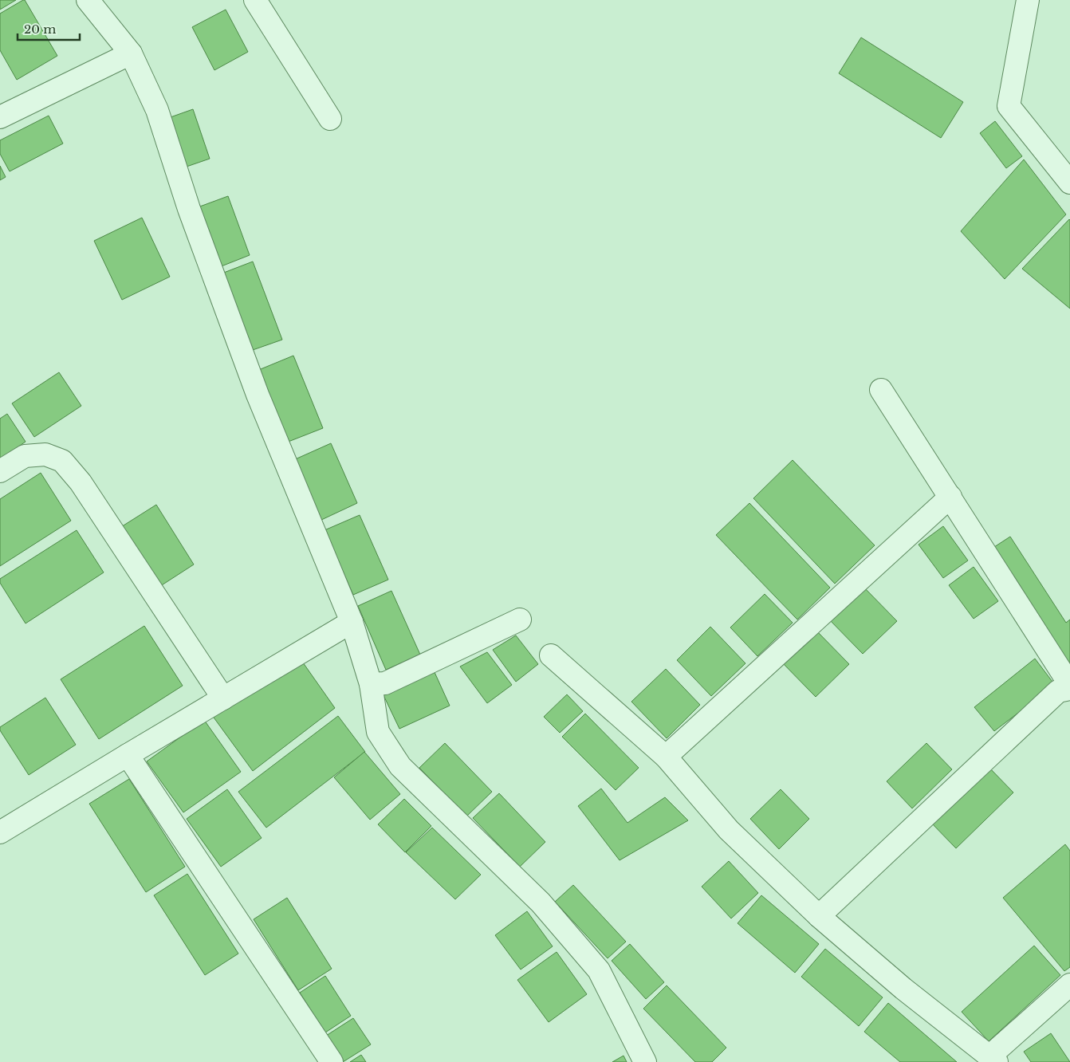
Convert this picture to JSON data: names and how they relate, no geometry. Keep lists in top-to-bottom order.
{
  "scale_bar": "20 m"
}
